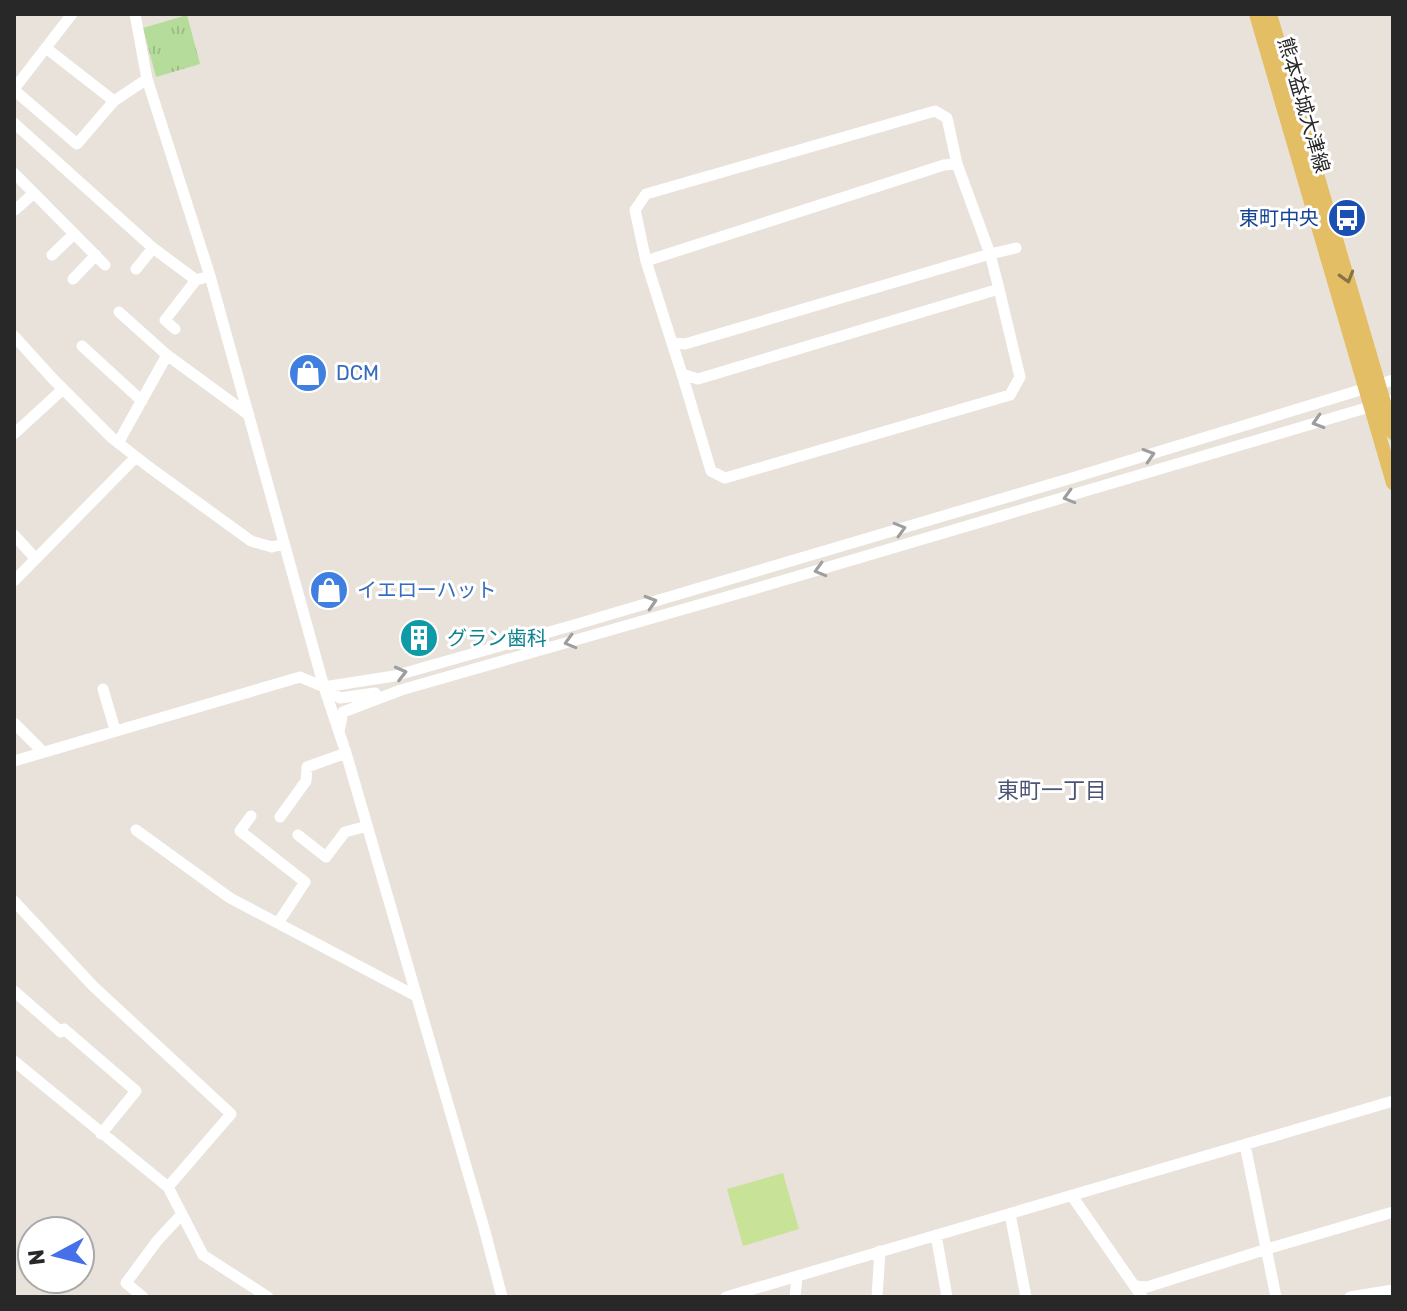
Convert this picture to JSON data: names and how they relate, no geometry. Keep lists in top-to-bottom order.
{
  "streets": {
    "main road": ["熊本益城大津線"]
  },
  "districts": ["東町一丁目"],
  "places": {
    "bus stop": ["東町中央"],
    "shop": ["DCM", "イエローハット"],
    "building": ["グラン歯科"]
  },
  "north": "left"
}
